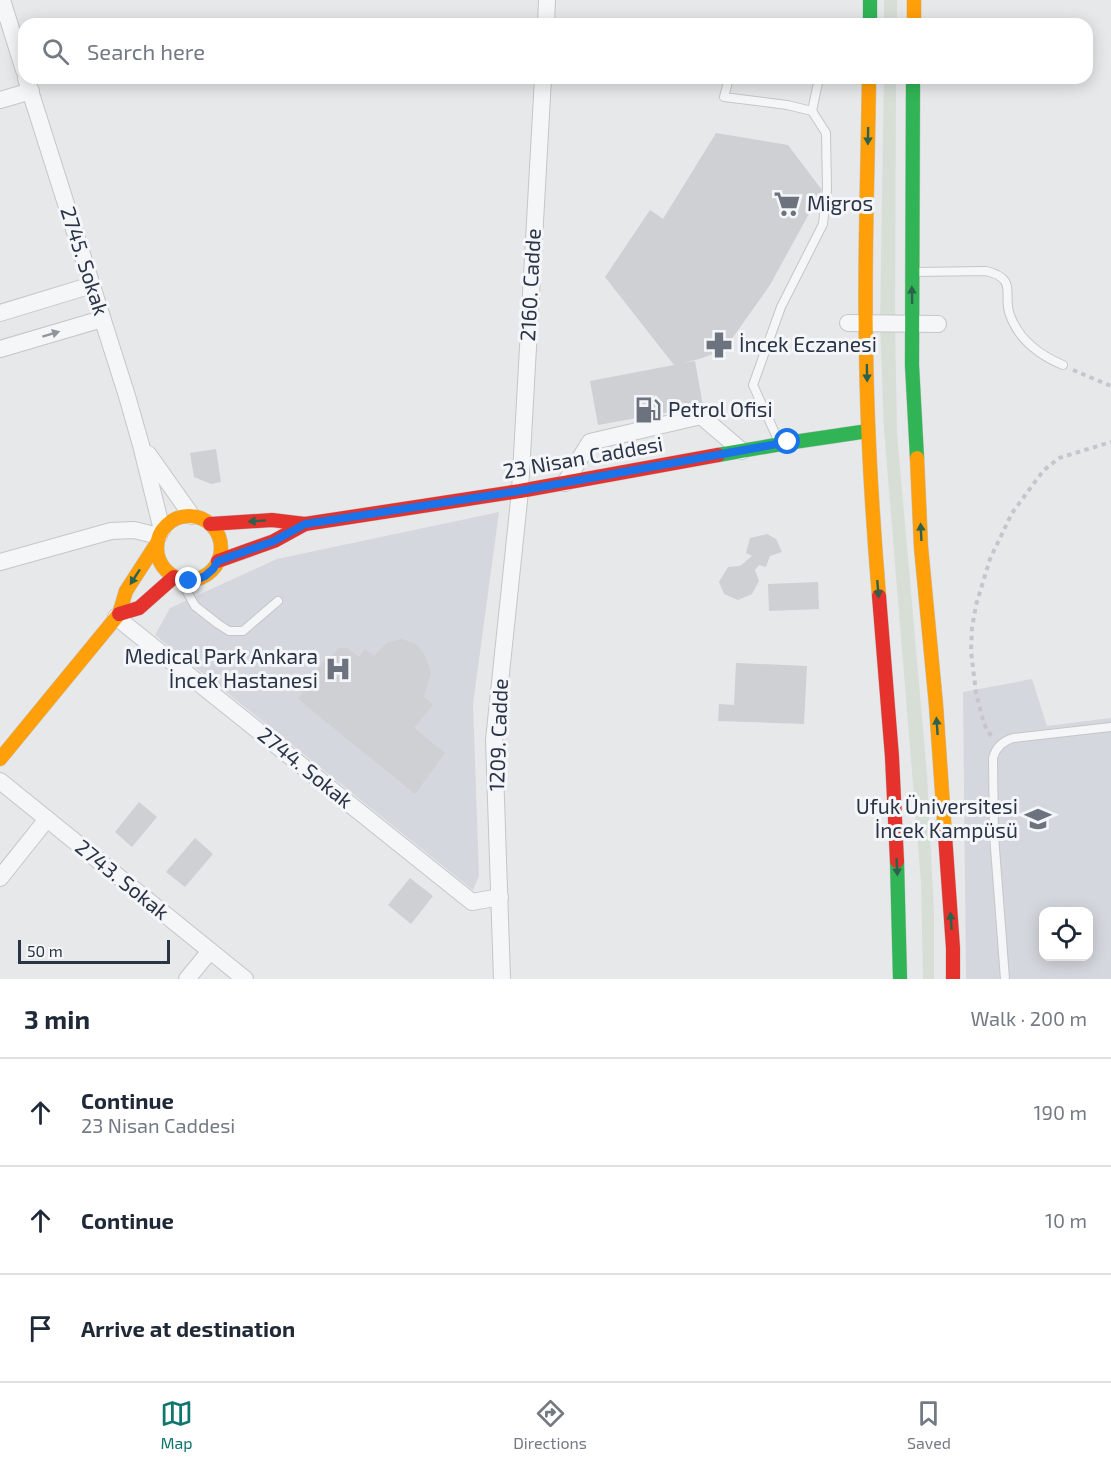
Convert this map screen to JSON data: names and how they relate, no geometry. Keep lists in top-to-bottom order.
{
  "streets": {
    "main road": ["23 Nisan Caddesi"],
    "street": [
      "2745. Sokak",
      "2160. Cadde",
      "1209. Cadde",
      "2744. Sokak",
      "2743. Sokak"
    ]
  },
  "crossings": [
    ["2745. Sokak", "23 Nisan Caddesi"],
    ["2160. Cadde", "23 Nisan Caddesi"],
    ["2160. Cadde", "1209. Cadde"],
    ["23 Nisan Caddesi", "1209. Cadde"],
    ["1209. Cadde", "2744. Sokak"]
  ],
  "places": {
    "supermarket": ["Migros"],
    "pharmacy": ["İncek Eczanesi"],
    "fuel station": ["Petrol Ofisi"],
    "hospital": ["Medical Park Ankara İncek Hastanesi"],
    "school or university": ["Ufuk Üniversitesi İncek Kampüsü"]
  },
  "scale_bar": "50 m",
  "page": {
    "search": "Search here",
    "scale": "50 m",
    "heading": ["3 min", "Walk · 200 m"],
    "list": [
      ["Continue", "23 Nisan Caddesi", "190 m"],
      ["Continue", "10 m"],
      "Arrive at destination"
    ],
    "nav": ["Map", "Directions", "Saved"]
  }
}
